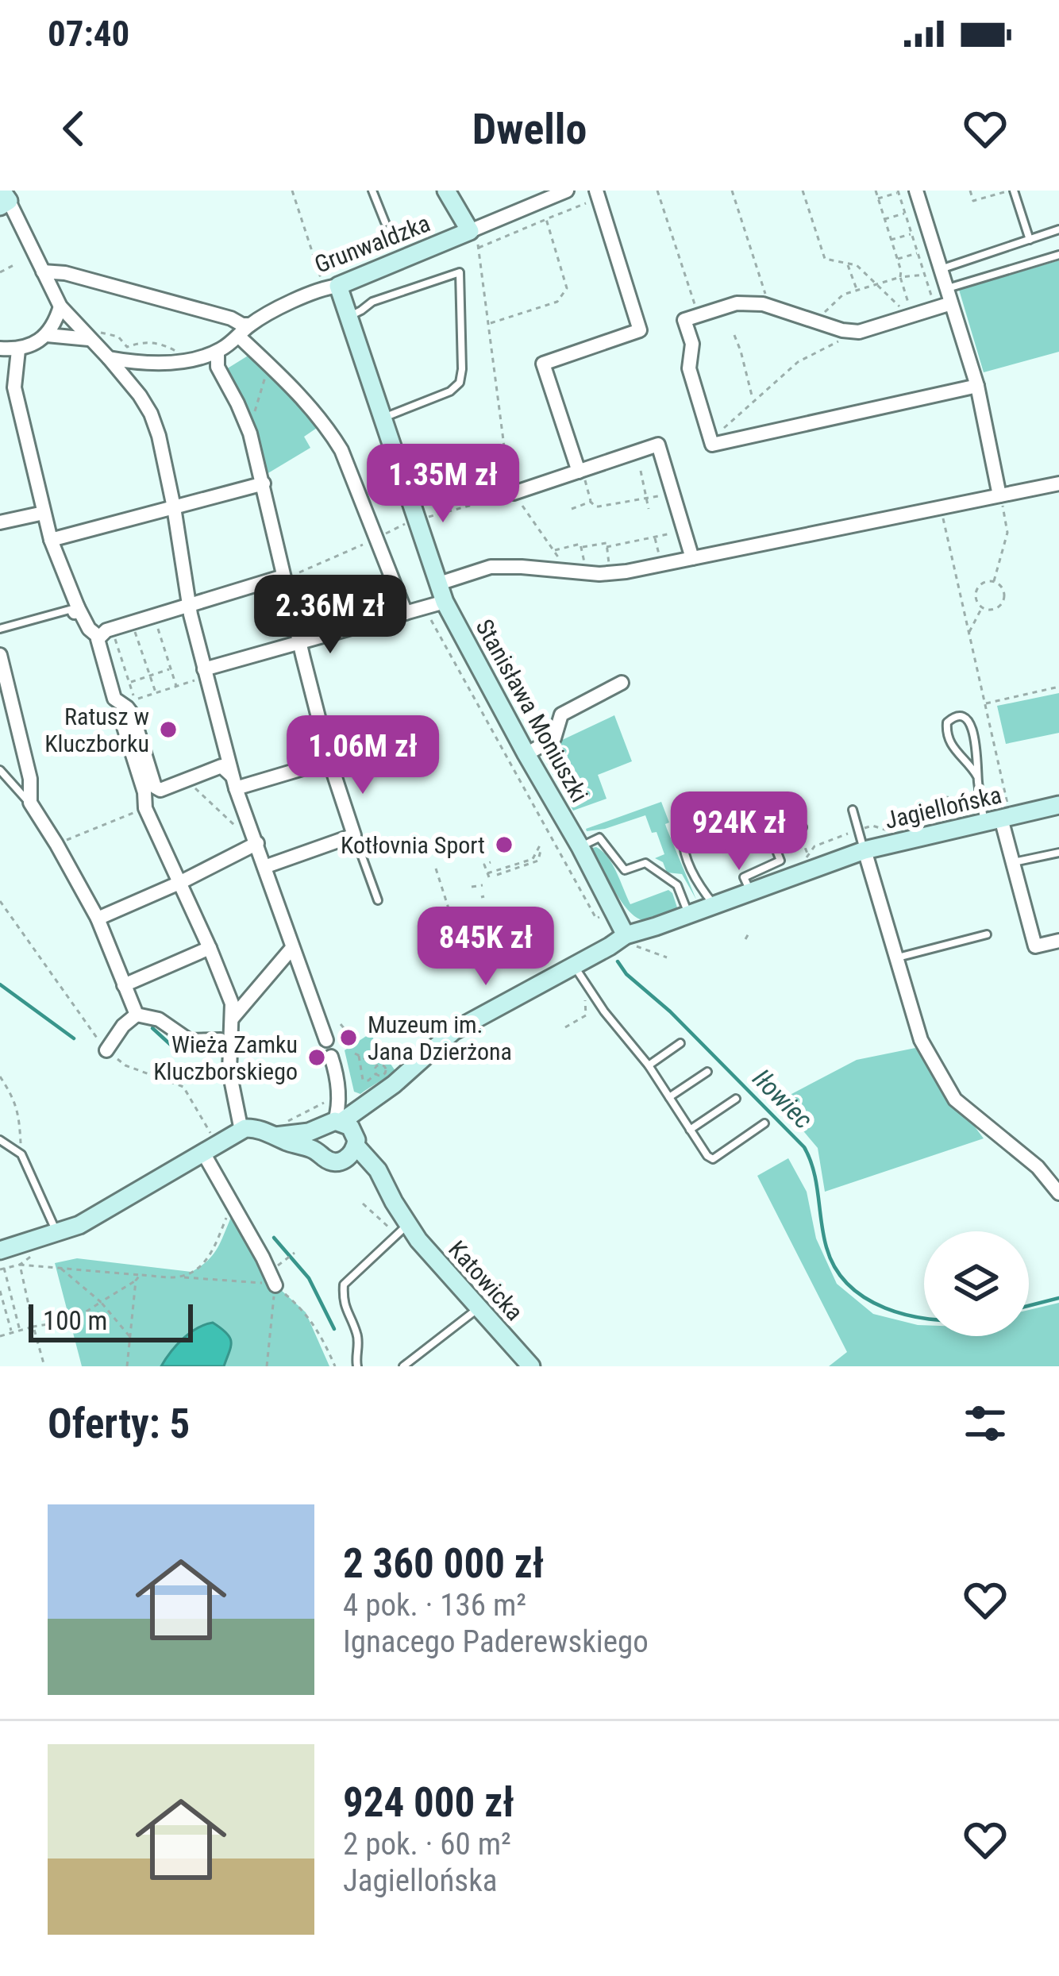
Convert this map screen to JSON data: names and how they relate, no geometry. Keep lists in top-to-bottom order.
{
  "streets": {
    "street": [
      "Grunwaldzka",
      "Stanisława Moniuszki",
      "Jagiellońska",
      "Katowicka"
    ]
  },
  "crossings": [
    ["Grunwaldzka", "Stanisława Moniuszki"],
    ["Stanisława Moniuszki", "Jagiellońska"],
    ["Jagiellońska", "Katowicka"]
  ],
  "water": ["Iłowiec"],
  "places": [
    "Ratusz w Kluczborku",
    "Kotłovnia Sport",
    "Muzeum im. Jana Dzierżona",
    "Wieża Zamku Kluczborskiego"
  ],
  "scale_bar": "100 m",
  "page": {
    "status": "07:40",
    "header": "Dwello",
    "price": [
      "1.35M zł",
      "2.36M zł",
      "1.06M zł",
      "924K zł",
      "845K zł"
    ],
    "scale": "100 m",
    "heading": "Oferty: 5",
    "list": [
      {
        "name": "2 360 000 zł",
        "note": "4 pok. · 136 m² · Ignacego Paderewskiego"
      },
      {
        "name": "924 000 zł",
        "note": "2 pok. · 60 m² · Jagiellońska"
      }
    ]
  }
}
